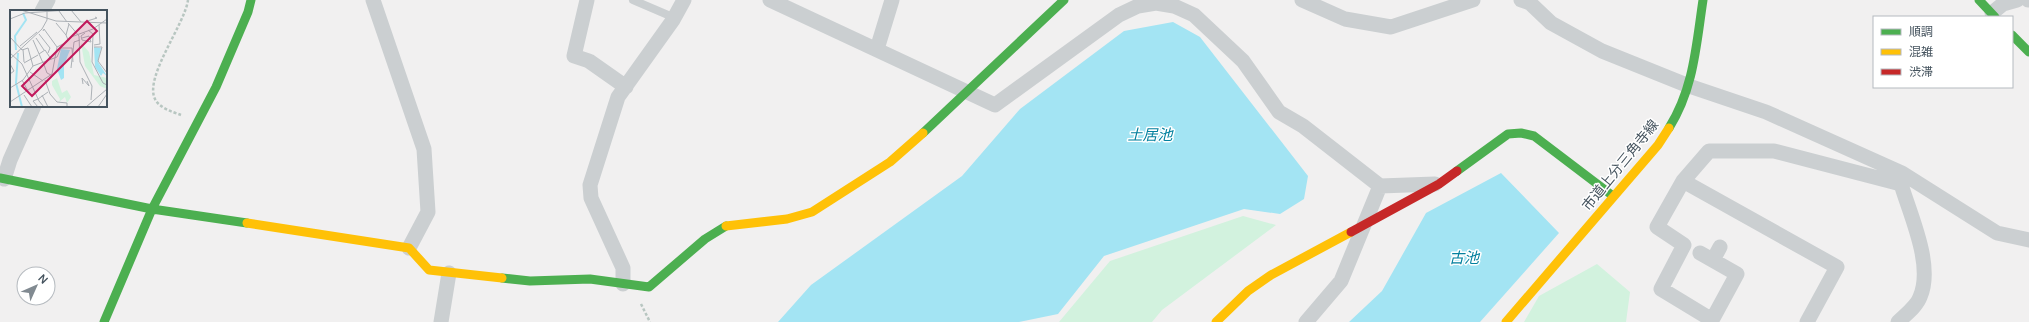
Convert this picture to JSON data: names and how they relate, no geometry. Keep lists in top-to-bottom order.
{
  "streets": {
    "main road": ["市道上分三角寺線"]
  },
  "water": ["土居池", "古池"],
  "legend": ["順調", "混雑", "渋滞"],
  "north": "top right"
}
